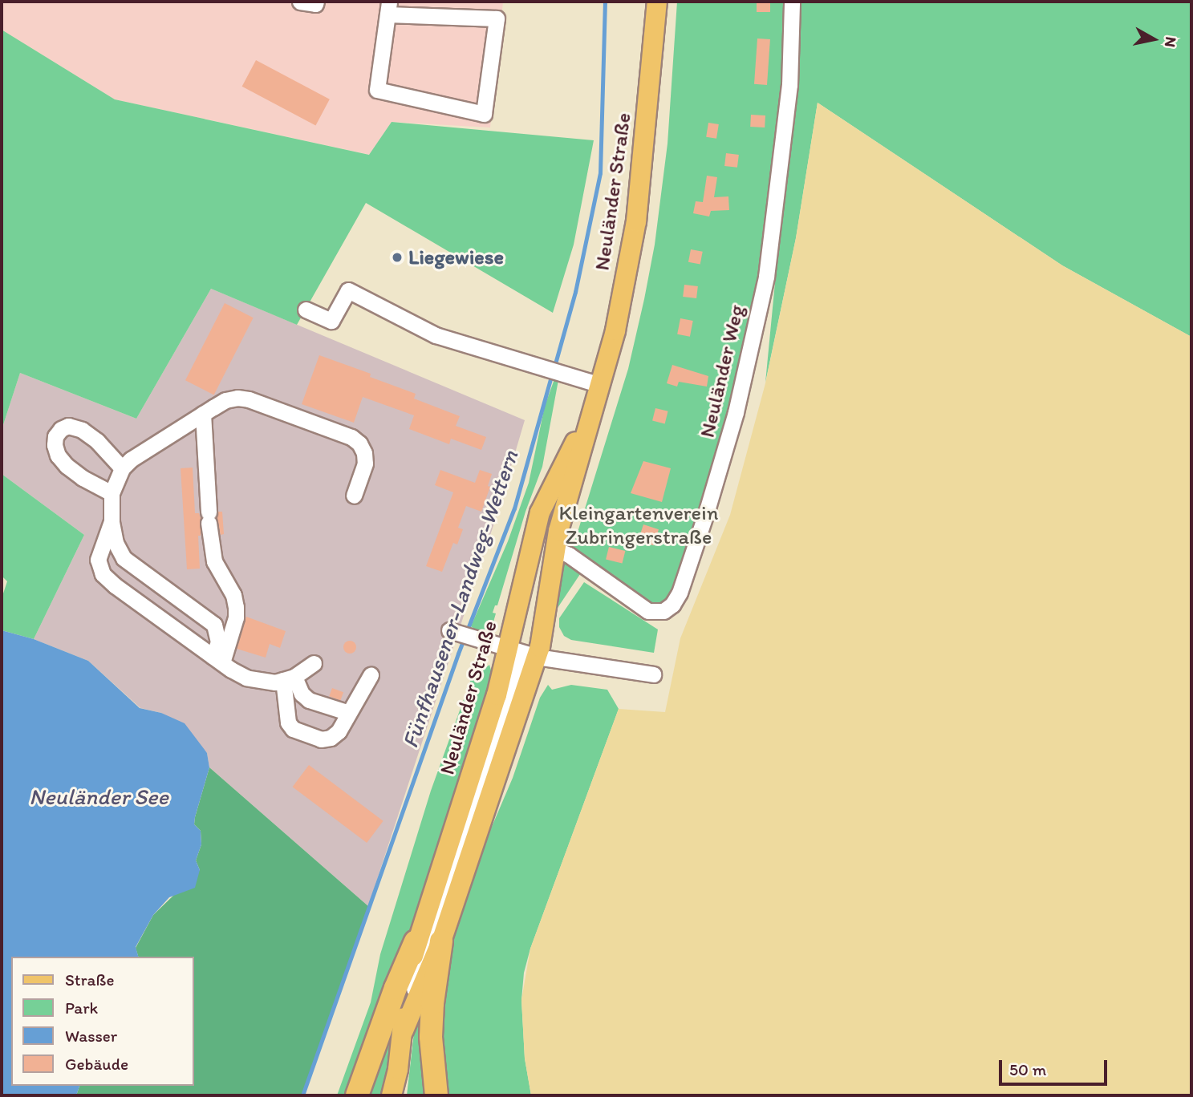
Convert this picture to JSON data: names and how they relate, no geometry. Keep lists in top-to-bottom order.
{
  "streets": {
    "main road": ["Neuländer Straße"],
    "street": ["Neuländer Weg"]
  },
  "crossings": [
    ["Neuländer Straße", "Neuländer Weg"]
  ],
  "water": ["Fünfhausener-Landweg-Wettern", "Neuländer See"],
  "parks": ["Kleingartenverein Zubringerstraße"],
  "places": ["Liegewiese"],
  "legend": [
    "Straße",
    "Park",
    "Wasser",
    "Gebäude"
  ],
  "scale_bar": "50 m",
  "north": "right"
}
